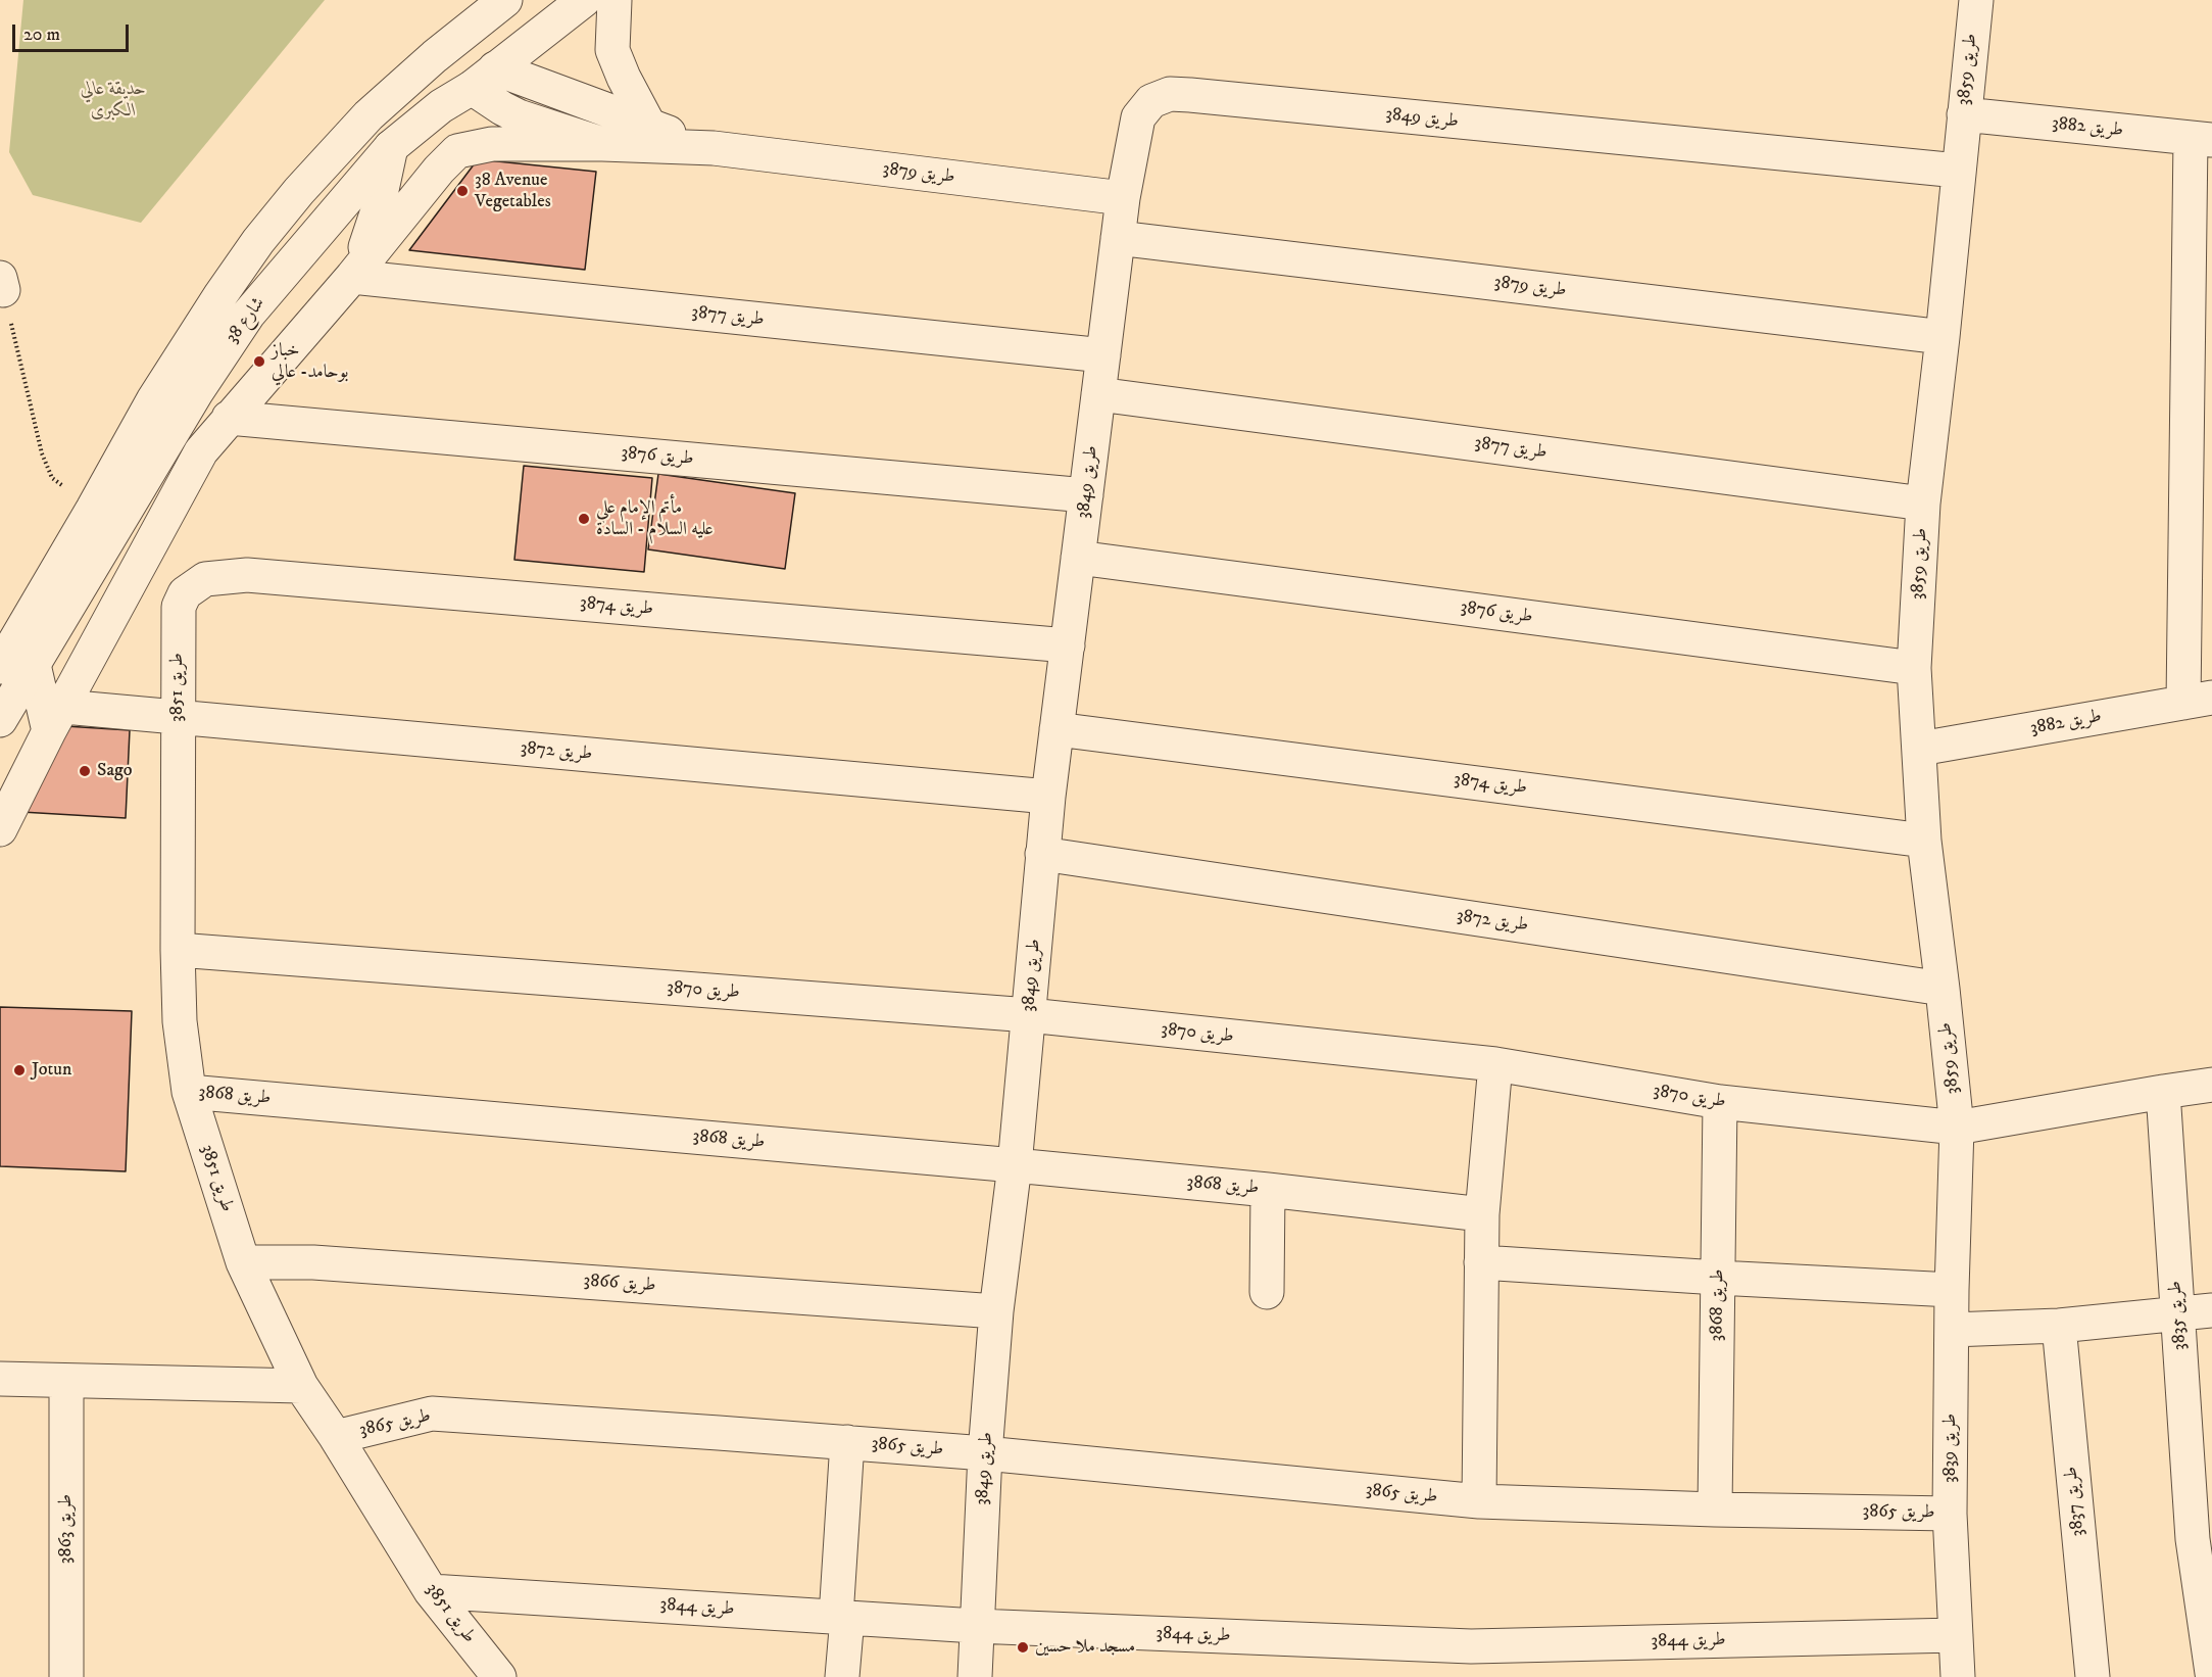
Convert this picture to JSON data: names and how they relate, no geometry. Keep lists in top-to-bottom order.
{
  "streets": {
    "street": [
      "طريق 3859",
      "طريق 3849",
      "طريق 3882",
      "طريق 3879",
      "طريق 3877",
      "شارع 38",
      "طريق 3876",
      "طريق 3874",
      "طريق 3851",
      "طريق 3872",
      "طريق 3870",
      "طريق 3868",
      "طريق 3866",
      "طريق 3835",
      "طريق 3865",
      "طريق 3839",
      "طريق 3837",
      "طريق 3863",
      "طريق 3844"
    ]
  },
  "crossings": [
    ["طريق 3859", "طريق 3849"],
    ["طريق 3859", "طريق 3882"],
    ["طريق 3859", "طريق 3879"],
    ["طريق 3859", "طريق 3877"],
    ["طريق 3859", "طريق 3876"],
    ["طريق 3859", "طريق 3874"],
    ["طريق 3859", "طريق 3872"],
    ["طريق 3859", "طريق 3870"],
    ["طريق 3859", "طريق 3839"],
    ["طريق 3849", "طريق 3879"],
    ["طريق 3849", "طريق 3877"],
    ["طريق 3849", "طريق 3876"],
    ["طريق 3849", "طريق 3874"],
    ["طريق 3849", "طريق 3872"],
    ["طريق 3849", "طريق 3870"],
    ["طريق 3849", "طريق 3868"],
    ["طريق 3849", "طريق 3866"],
    ["طريق 3849", "طريق 3865"],
    ["طريق 3849", "طريق 3844"],
    ["طريق 3874", "طريق 3851"],
    ["طريق 3851", "طريق 3872"],
    ["طريق 3851", "طريق 3870"],
    ["طريق 3851", "طريق 3868"],
    ["طريق 3851", "طريق 3866"],
    ["طريق 3851", "طريق 3865"],
    ["طريق 3851", "طريق 3844"],
    ["طريق 3870", "طريق 3868"],
    ["طريق 3870", "طريق 3835"],
    ["طريق 3870", "طريق 3839"],
    ["طريق 3868", "طريق 3865"],
    ["طريق 3865", "طريق 3839"],
    ["طريق 3839", "طريق 3844"]
  ],
  "parks": ["حديقة عالي الكبرى"],
  "places": [
    "38 Avenue Vegetables",
    "خباز بوحامد- عالي",
    "مأتم الإمام علي عليه السلام - السادة",
    "Sago",
    "Jotun",
    "مسجد ملا حسين"
  ],
  "scale_bar": "20 m"
}
